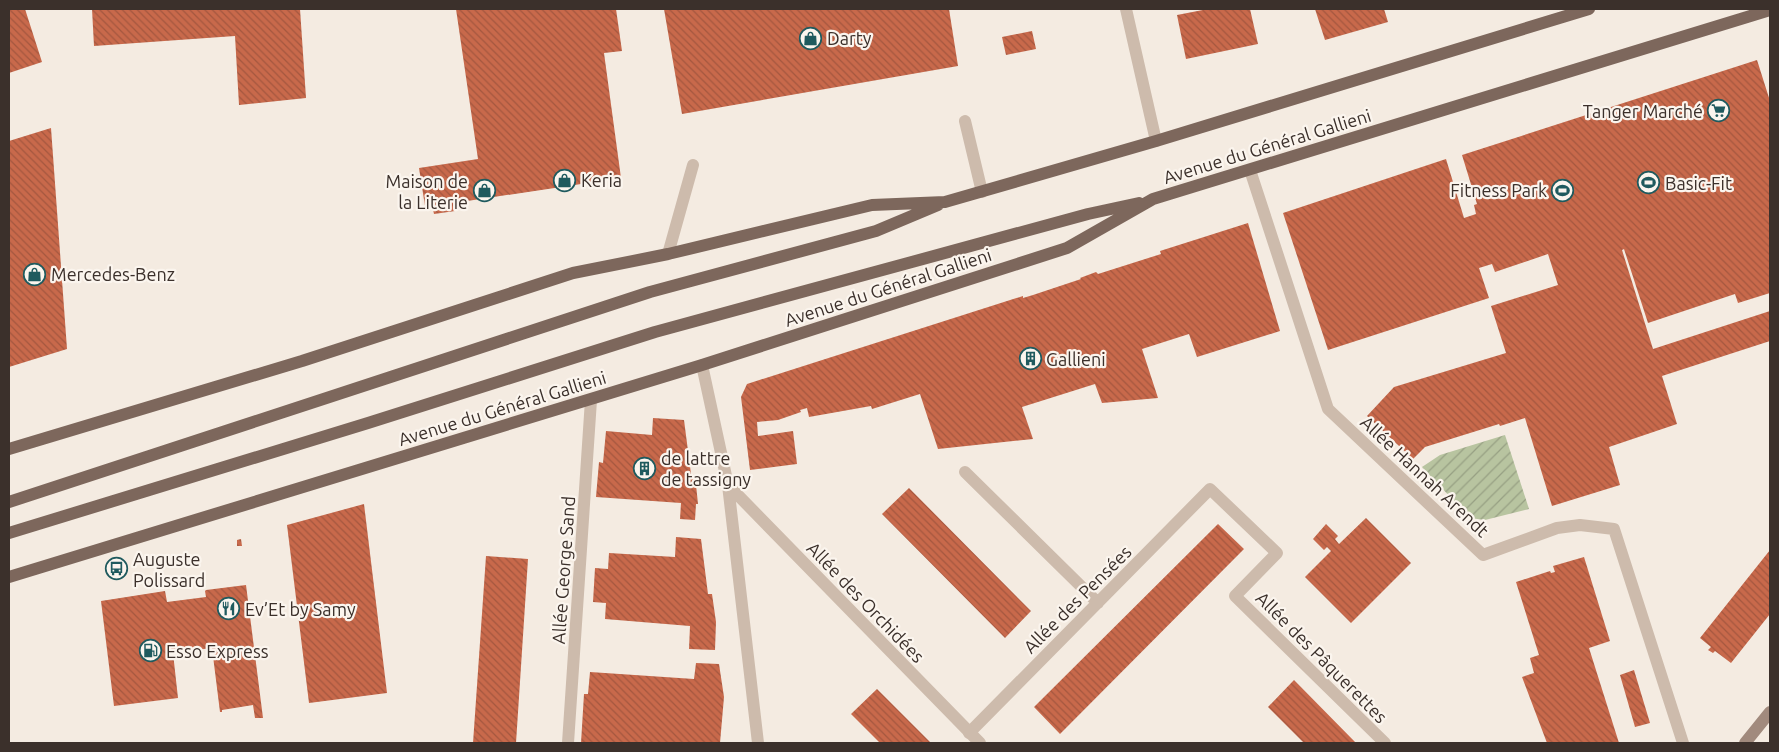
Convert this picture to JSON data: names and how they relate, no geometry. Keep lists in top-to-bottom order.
{
  "streets": {
    "main road": ["Avenue du Général Gallieni"],
    "street": [
      "Allée Hannah Arendt",
      "Allée George Sand",
      "Allée des Pensées",
      "Allée des Orchidées",
      "Allée des Pâquerettes"
    ]
  },
  "crossings": [
    ["Avenue du Général Gallieni", "Allée Hannah Arendt"],
    ["Avenue du Général Gallieni", "Allée George Sand"],
    ["Allée des Pensées", "Allée des Orchidées"],
    ["Allée des Pensées", "Allée des Pâquerettes"]
  ],
  "places": {
    "shop": [
      "Darty",
      "Keria",
      "Maison de la Literie",
      "Mercedes-Benz"
    ],
    "supermarket": ["Tanger Marché"],
    "sports": ["Basic-Fit", "Fitness Park"],
    "building": ["Gallieni", "de lattre de tassigny"],
    "bus stop": ["Auguste Polissard"],
    "restaurant": ["Ev’Et by Samy"],
    "fuel station": ["Esso Express"]
  }
}
